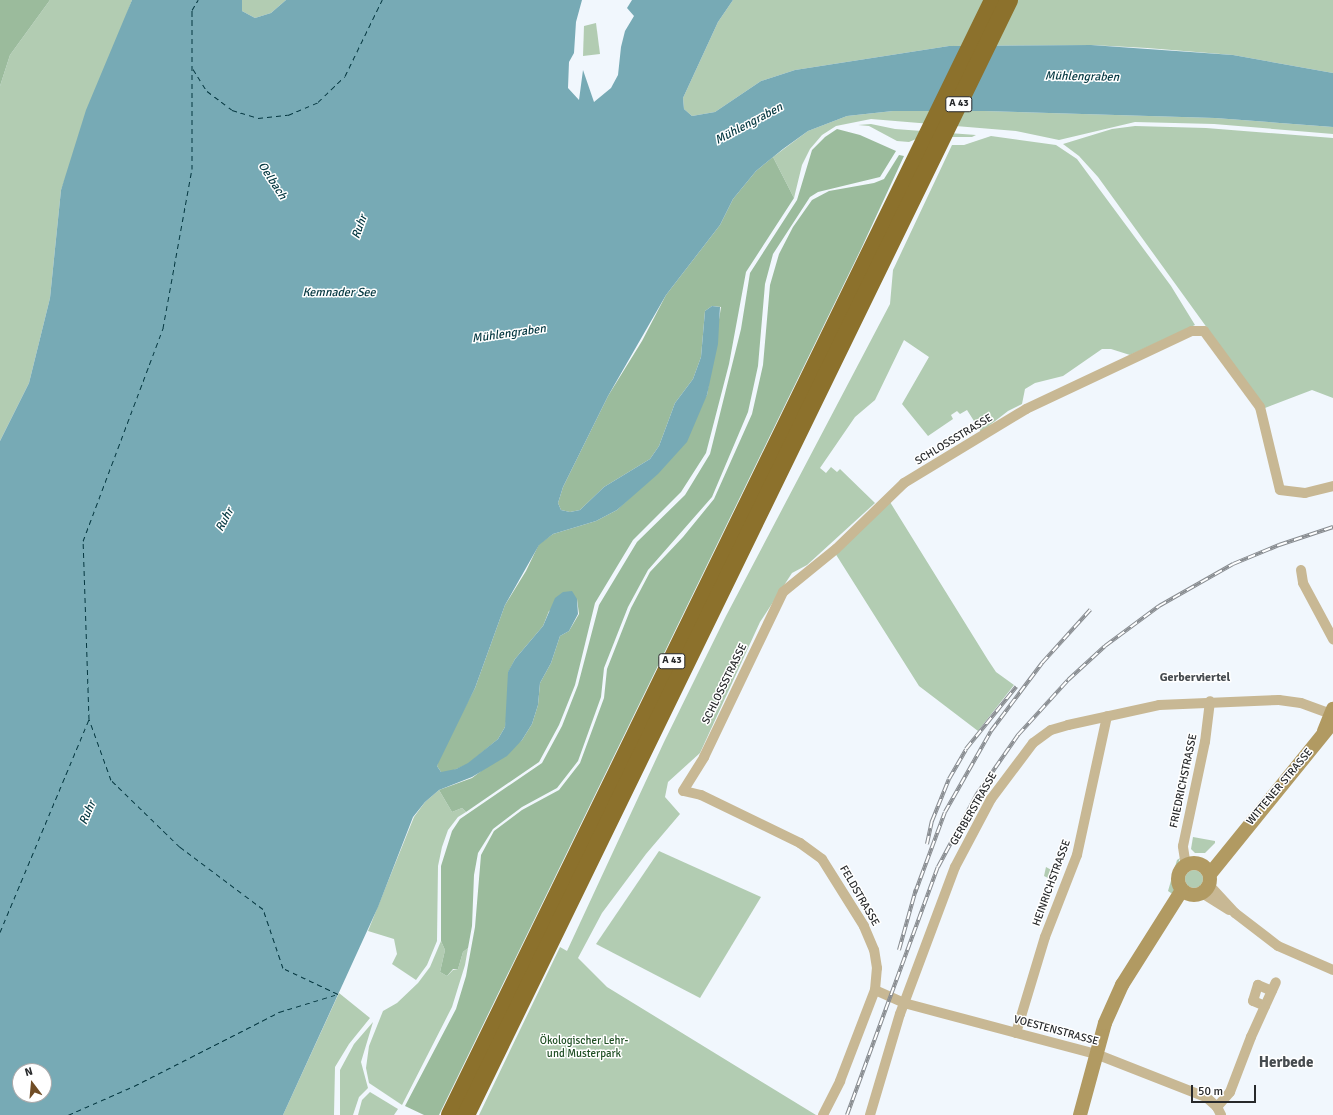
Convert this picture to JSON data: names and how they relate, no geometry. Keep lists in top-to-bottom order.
{
  "streets": {
    "highway": ["A 43"],
    "main road": ["WITTENER STRASSE"],
    "street": [
      "SCHLOSSSTRASSE",
      "FRIEDRICHSTRASSE",
      "GERBERSTRASSE",
      "HEINRICHSTRASSE",
      "FELDSTRASSE",
      "VOESTENSTRASSE"
    ]
  },
  "crossings": [
    ["SCHLOSSSTRASSE", "FELDSTRASSE"],
    ["FRIEDRICHSTRASSE", "GERBERSTRASSE"],
    ["WITTENER STRASSE", "GERBERSTRASSE"],
    ["WITTENER STRASSE", "VOESTENSTRASSE"],
    ["GERBERSTRASSE", "HEINRICHSTRASSE"],
    ["GERBERSTRASSE", "VOESTENSTRASSE"],
    ["HEINRICHSTRASSE", "VOESTENSTRASSE"],
    ["FELDSTRASSE", "VOESTENSTRASSE"]
  ],
  "districts": ["Gerberviertel", "Herbede"],
  "water": [
    "Mühlengraben",
    "Oelbach",
    "Ruhr",
    "Kemnader See"
  ],
  "parks": ["Ökologischer Lehr- und Musterpark"],
  "scale_bar": "50 m",
  "north": "top"
}
